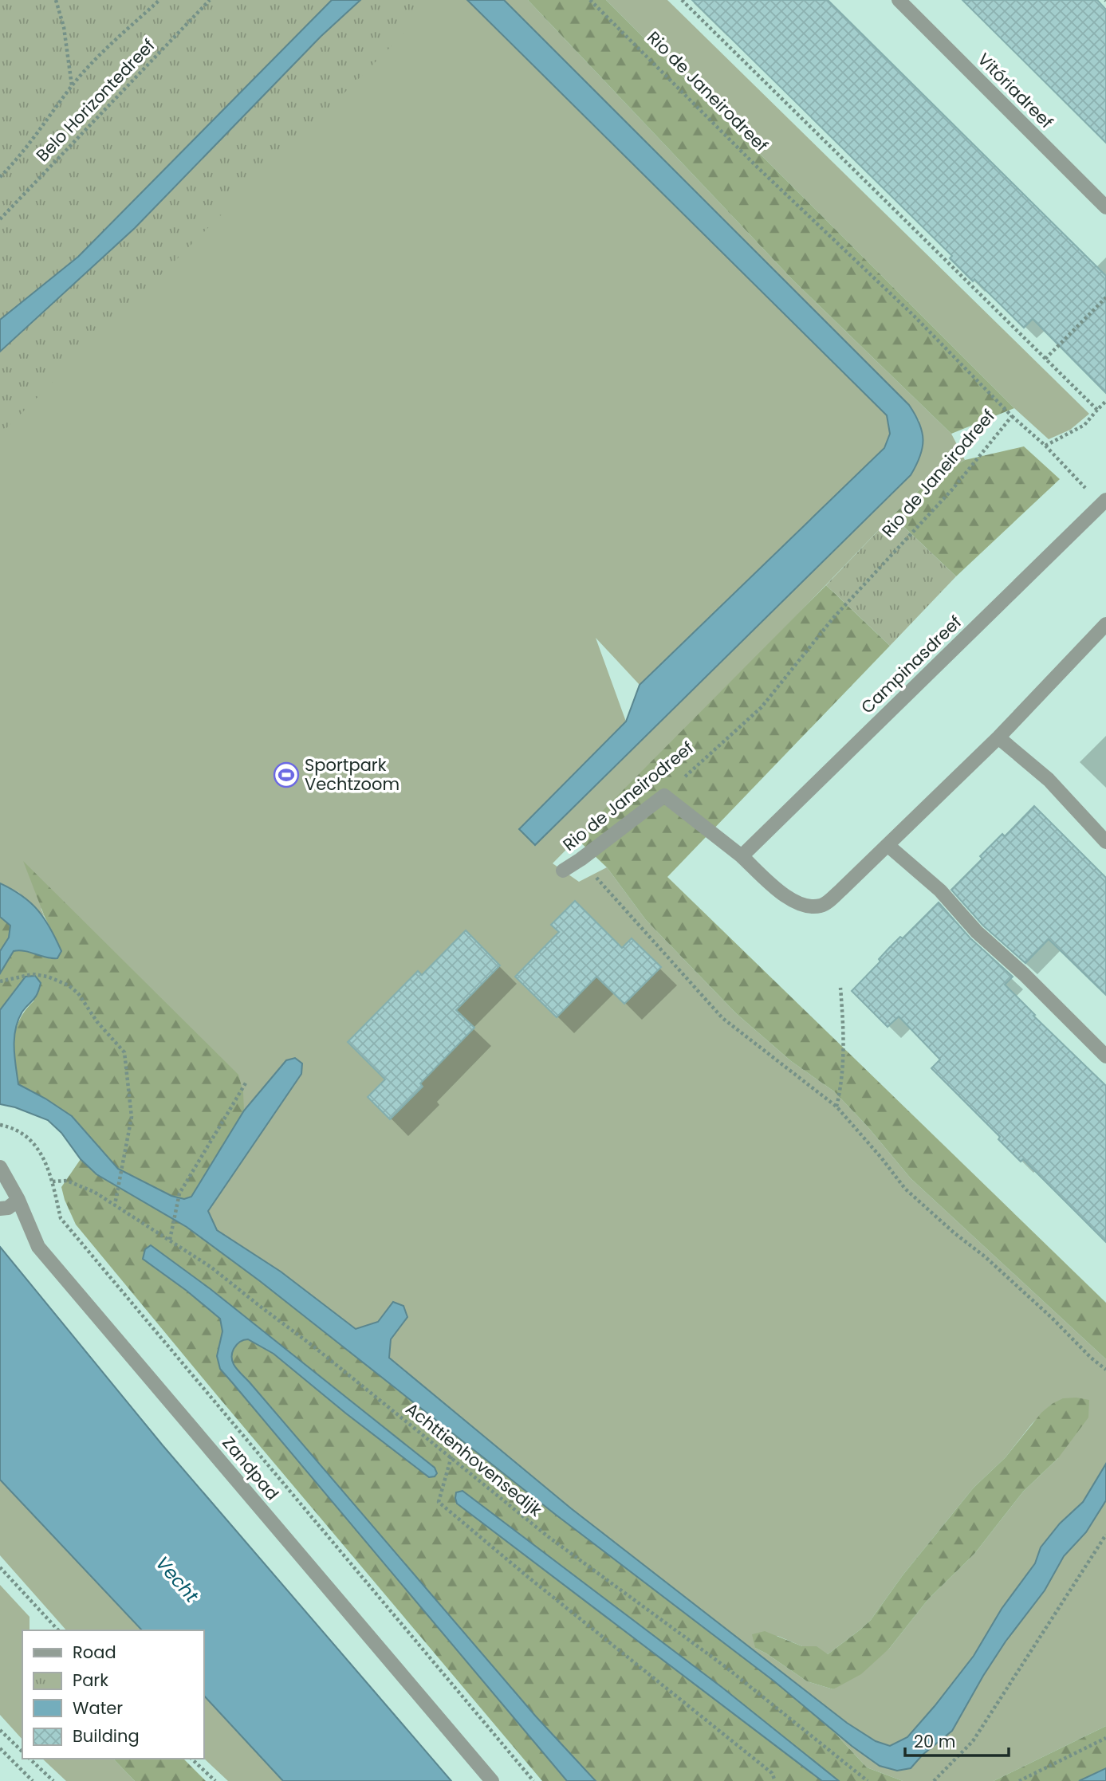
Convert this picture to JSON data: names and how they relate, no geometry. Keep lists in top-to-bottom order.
{
  "streets": {
    "street": [
      "Vitóriadreef",
      "Rio de Janeirodreef",
      "Campinasdreef",
      "Zandpad"
    ],
    "path": ["Belo Horizontedreef", "Achttienhovensedijk"]
  },
  "water": ["Vecht"],
  "places": {
    "sports": ["Sportpark Vechtzoom"]
  },
  "legend": [
    "Road",
    "Park",
    "Water",
    "Building"
  ],
  "scale_bar": "20 m"
}
